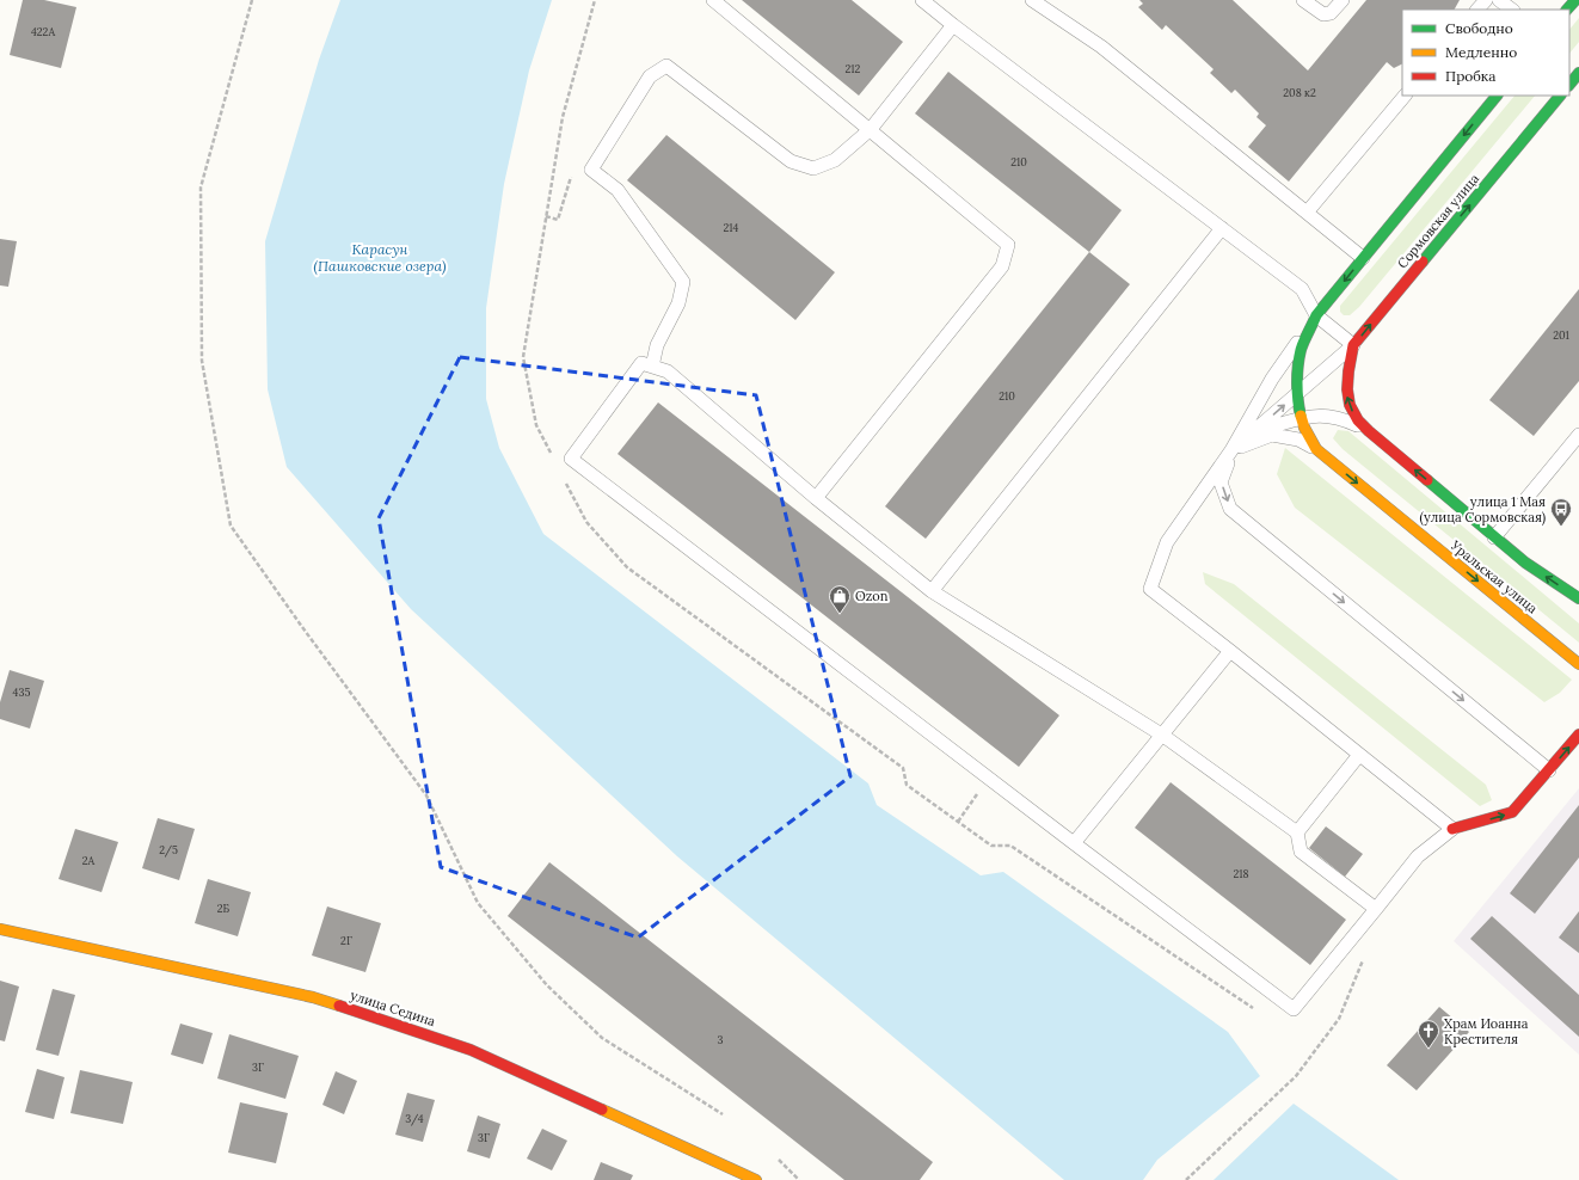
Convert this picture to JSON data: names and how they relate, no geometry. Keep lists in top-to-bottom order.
{
  "streets": {
    "main road": ["Сормовская улица", "Уральская улица", "улица Седина"]
  },
  "water": ["Карасун (Пашковские озера)"],
  "places": {
    "bus stop": ["улица 1 Мая (улица Сормовская)"],
    "shop": ["Ozon"],
    "church": ["Храм Иоанна Крестителя"]
  },
  "house_numbers": [
    "422А",
    "212",
    "208 к2",
    "210",
    "214",
    "201",
    "210",
    "435",
    "2/5",
    "2А",
    "218",
    "2Б",
    "2Г",
    "3",
    "3Г",
    "3/4",
    "3Г"
  ],
  "legend": ["Свободно", "Медленно", "Пробка"]
}
